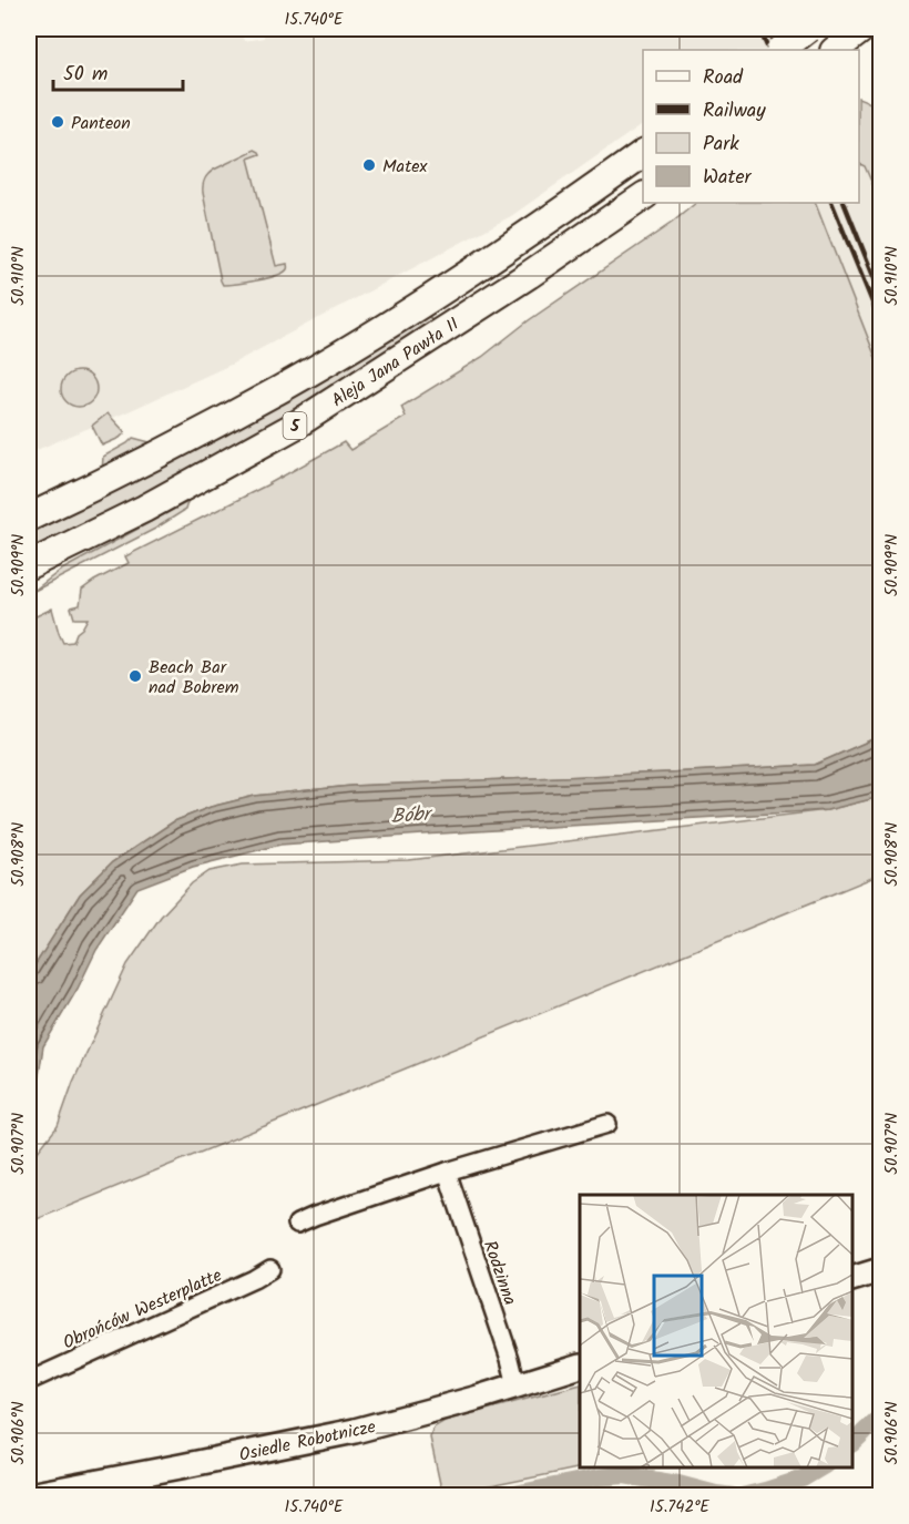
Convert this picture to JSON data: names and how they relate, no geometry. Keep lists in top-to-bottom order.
{
  "streets": {
    "main road": ["Aleja Jana Pawła II", "5"],
    "street": ["Rodzinna", "Obrońców Westerplatte", "Osiedle Robotnicze"]
  },
  "crossings": [
    ["Rodzinna", "Osiedle Robotnicze"]
  ],
  "water": ["Bóbr"],
  "places": ["Panteon", "Matex", "Beach Bar nad Bobrem"],
  "legend": [
    "Road",
    "Railway",
    "Park",
    "Water"
  ],
  "scale_bar": "50 m",
  "coordinates": [
    "15.740°E",
    "50.910°N",
    "50.909°N",
    "50.908°N",
    "50.907°N",
    "50.906°N",
    "15.742°E"
  ]
}
